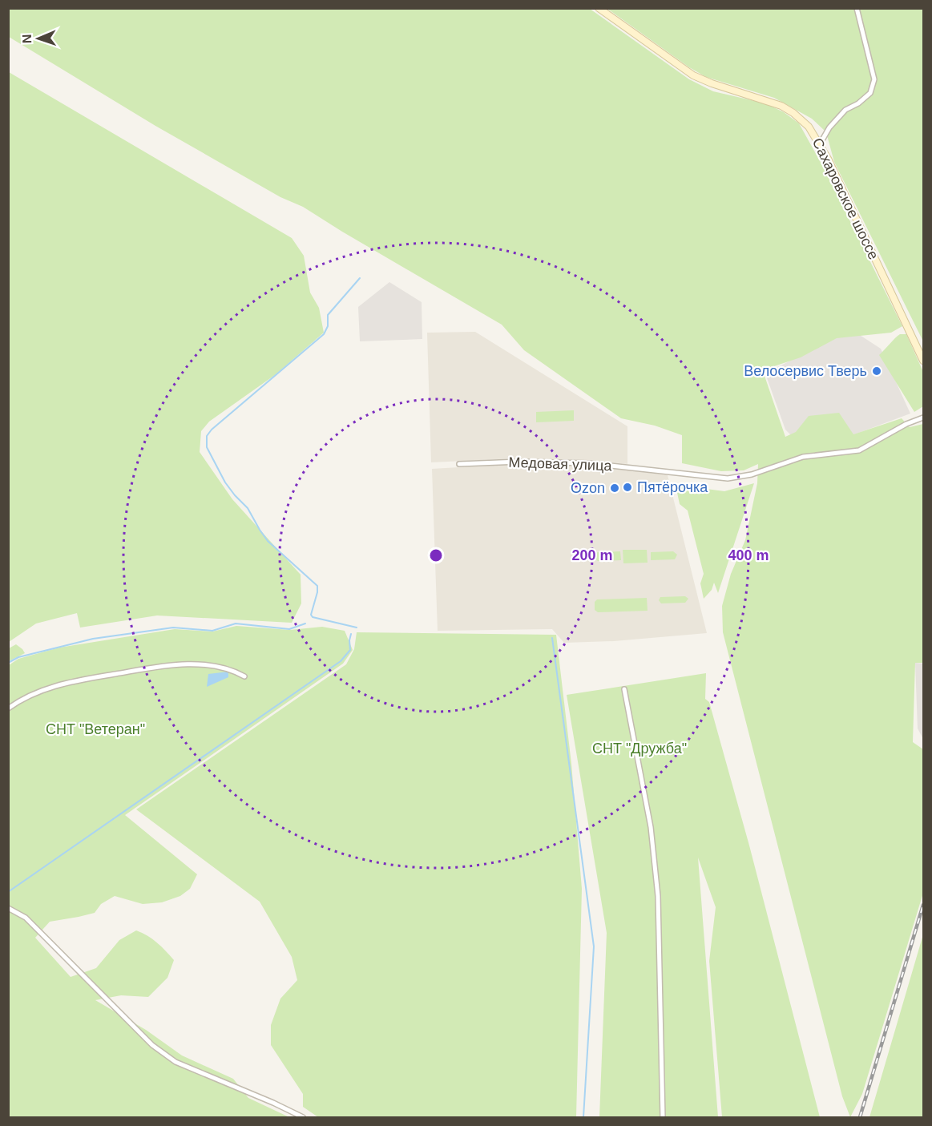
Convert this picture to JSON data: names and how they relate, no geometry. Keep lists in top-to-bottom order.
{
  "streets": {
    "main road": ["Сахаровское шоссе"],
    "street": ["Медовая улица"]
  },
  "parks": ["СНТ \"Ветеран\"", "СНТ \"Дружба\""],
  "places": ["Велосервис Тверь", "Пятёрочка", "Ozon"],
  "north": "left",
  "rings": ["200 m", "400 m"]
}
